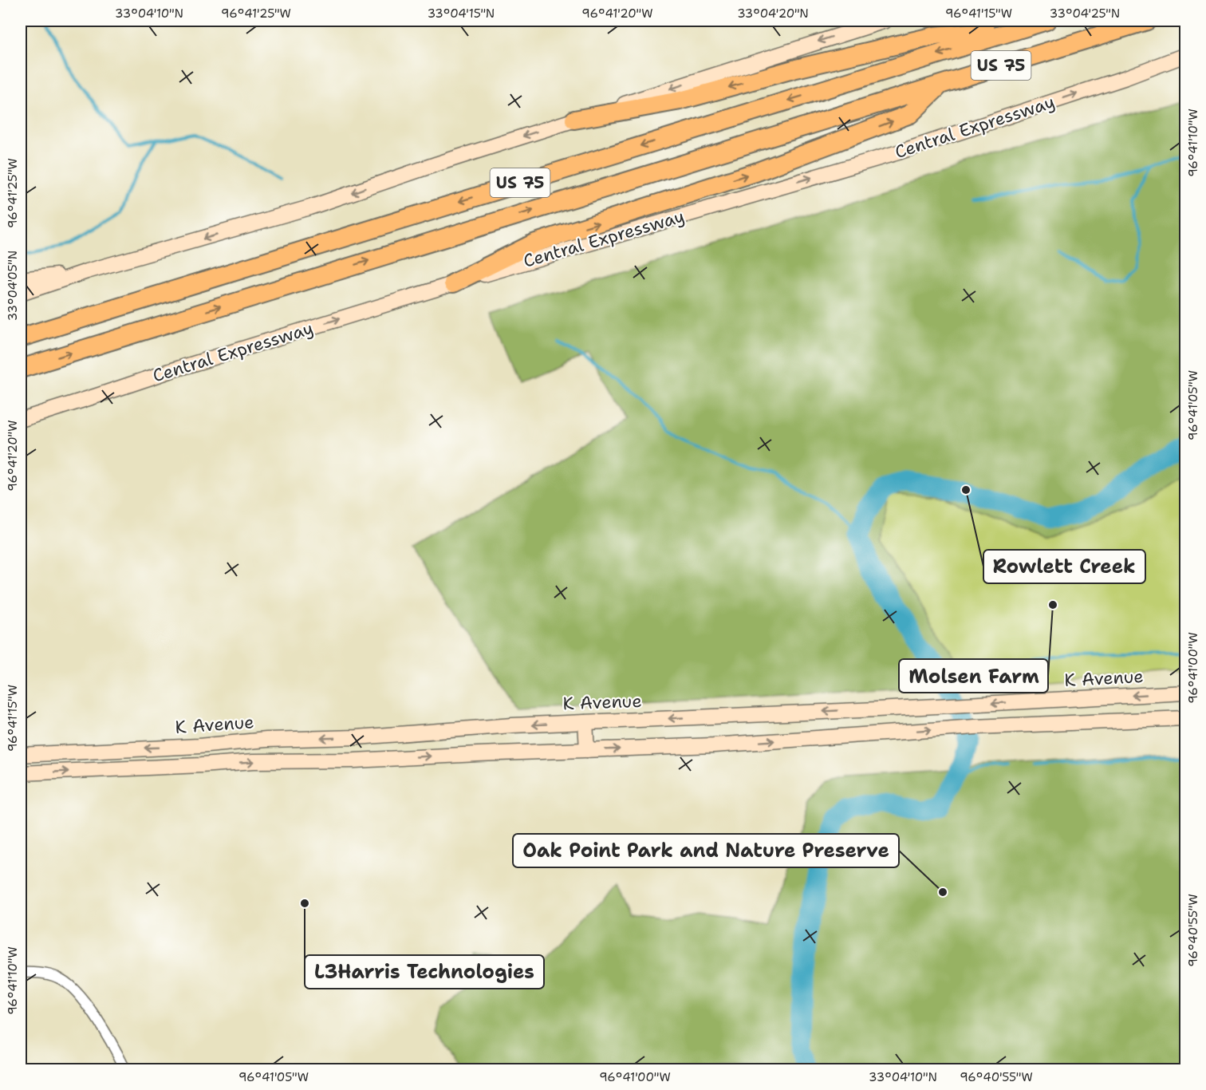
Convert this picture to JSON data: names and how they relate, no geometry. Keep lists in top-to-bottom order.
{
  "streets": {
    "highway": ["US 75"],
    "main road": ["Central Expressway", "K Avenue"]
  },
  "places": [
    "Rowlett Creek",
    "Molsen Farm",
    "Oak Point Park and Nature Preserve",
    "L3Harris Technologies"
  ],
  "coordinates": [
    "33°04'10\"N",
    "96°41'25\"W",
    "33°04'15\"N",
    "96°41'20\"W",
    "33°04'20\"N",
    "96°41'15\"W",
    "33°04'25\"N",
    "96°41'10\"W",
    "33°04'05\"N",
    "96°41'05\"W",
    "96°41'00\"W",
    "96°40'55\"W"
  ]
}
